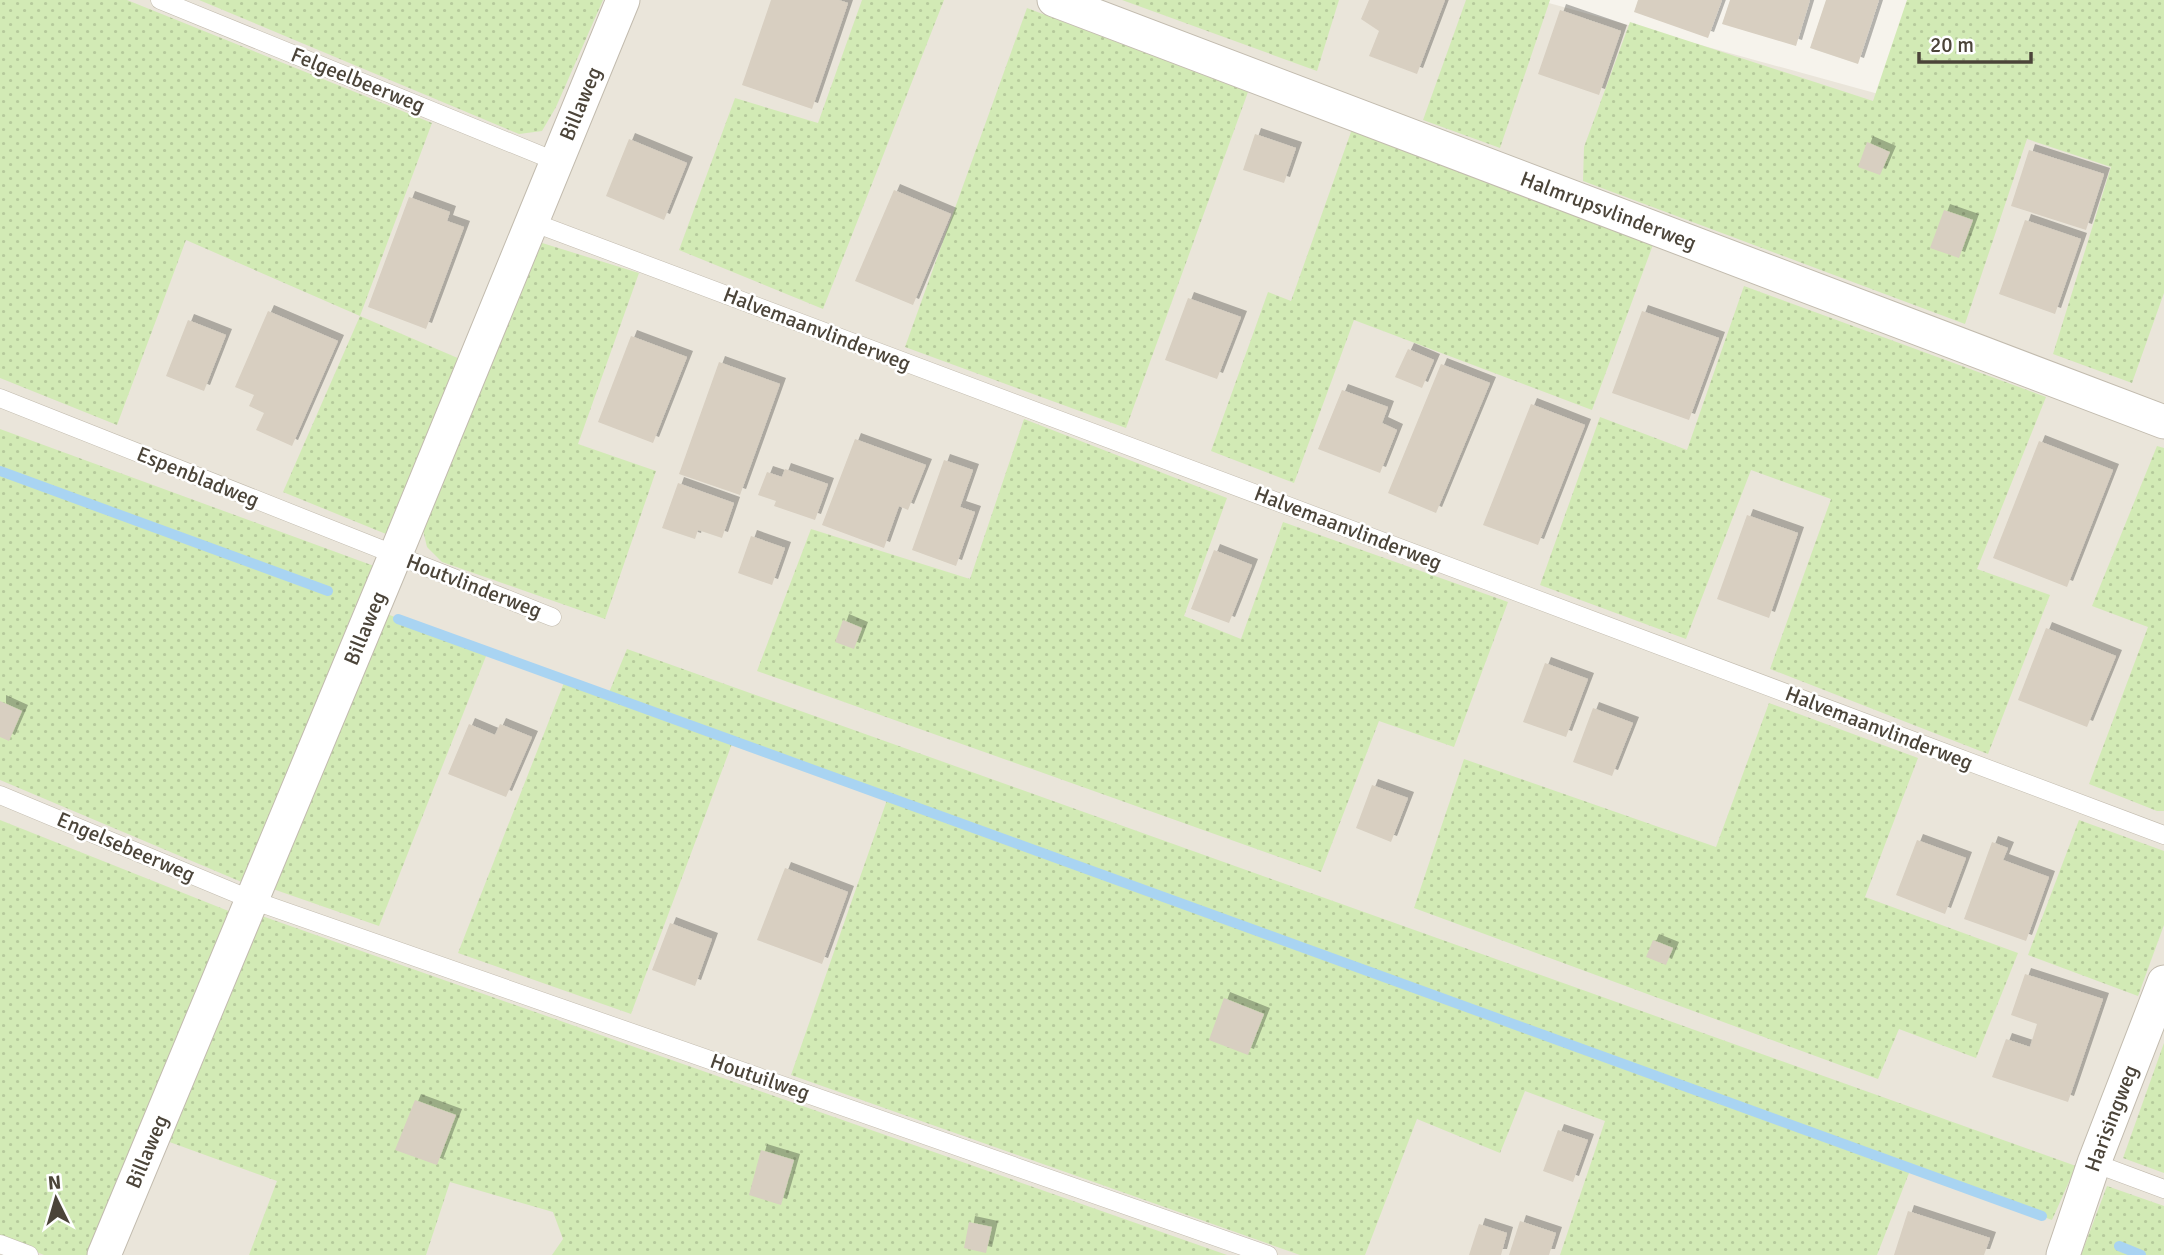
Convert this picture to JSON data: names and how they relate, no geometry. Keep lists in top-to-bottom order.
{
  "streets": {
    "street": ["Billaweg", "Halmrupsvlinderweg", "Harisingweg"],
    "lane": [
      "Felgeelbeerweg",
      "Halvemaanvlinderweg",
      "Espenbladweg",
      "Houtvlinderweg",
      "Engelsebeerweg",
      "Houtuilweg"
    ]
  },
  "crossings": [
    ["Felgeelbeerweg", "Billaweg"],
    ["Billaweg", "Halvemaanvlinderweg"],
    ["Billaweg", "Espenbladweg"],
    ["Billaweg", "Houtvlinderweg"],
    ["Billaweg", "Engelsebeerweg"],
    ["Billaweg", "Houtuilweg"],
    ["Espenbladweg", "Houtvlinderweg"],
    ["Engelsebeerweg", "Houtuilweg"]
  ],
  "scale_bar": "20 m",
  "north": "top"
}
